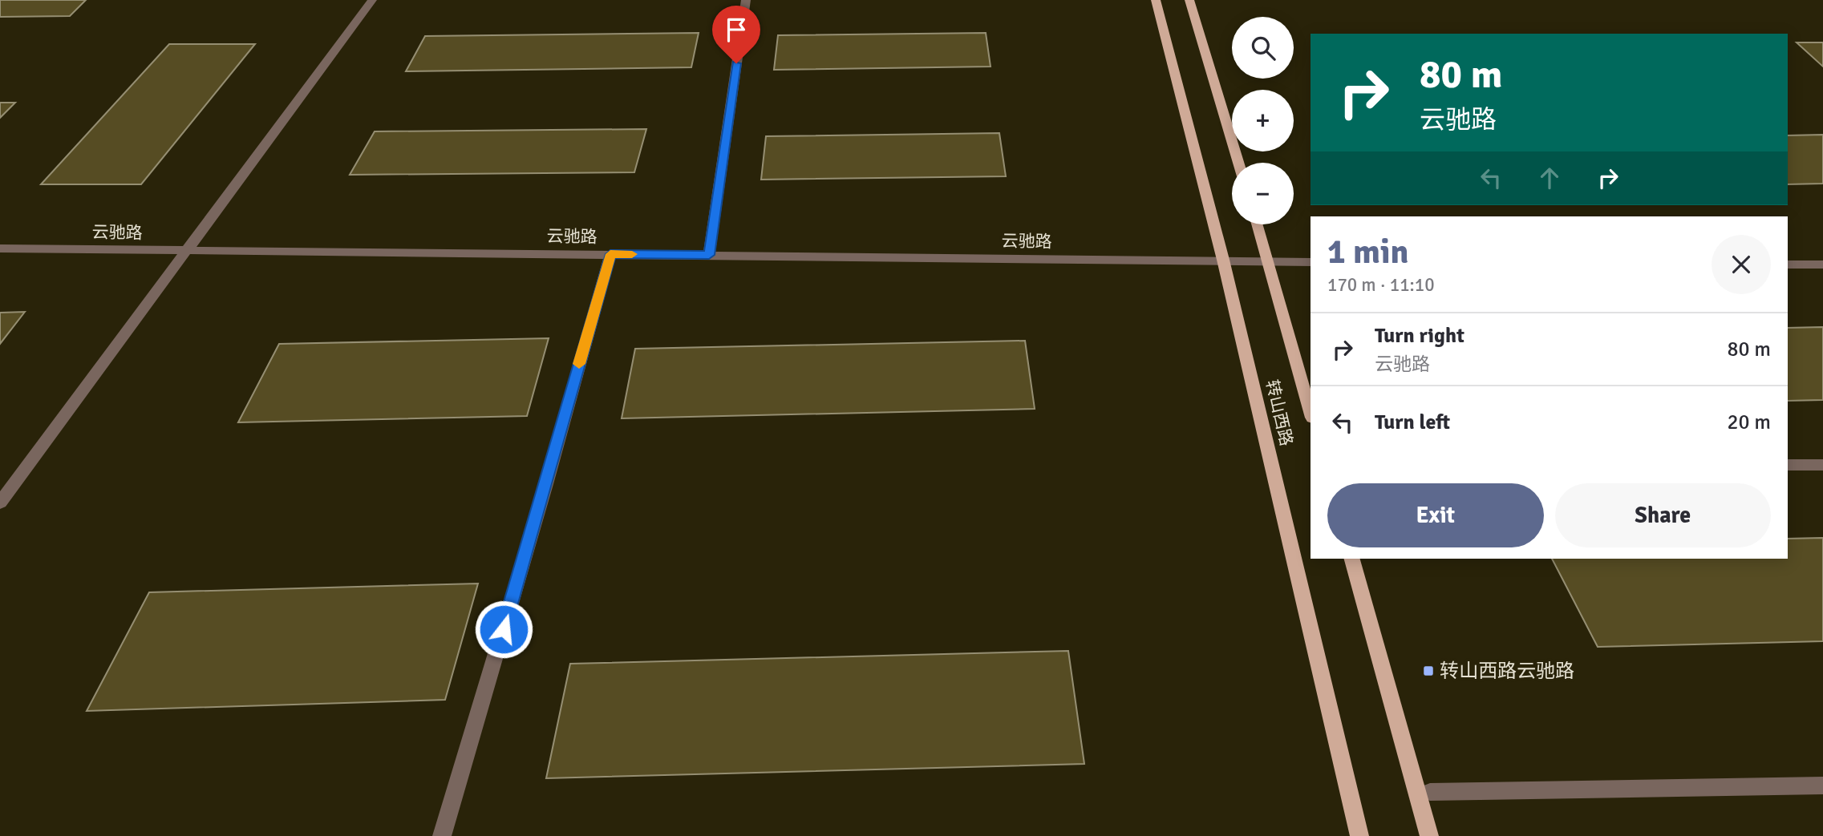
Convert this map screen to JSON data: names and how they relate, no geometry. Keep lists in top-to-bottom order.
{
  "streets": {
    "main road": ["转山西路"],
    "street": ["云驰路"]
  },
  "crossings": [
    ["云驰路", "转山西路"]
  ],
  "places": {
    "transit": ["转山西路云驰路"]
  },
  "page": {
    "map_buttons": ["+", "−"],
    "turn": ["80 m", "云驰路"],
    "heading": ["1 min", "170 m · 11:10"],
    "list": [
      {
        "name": "Turn right",
        "note": "云驰路",
        "value": "80 m"
      },
      {
        "name": "Turn left",
        "value": "20 m"
      }
    ],
    "buttons": ["Exit", "Share"]
  }
}
